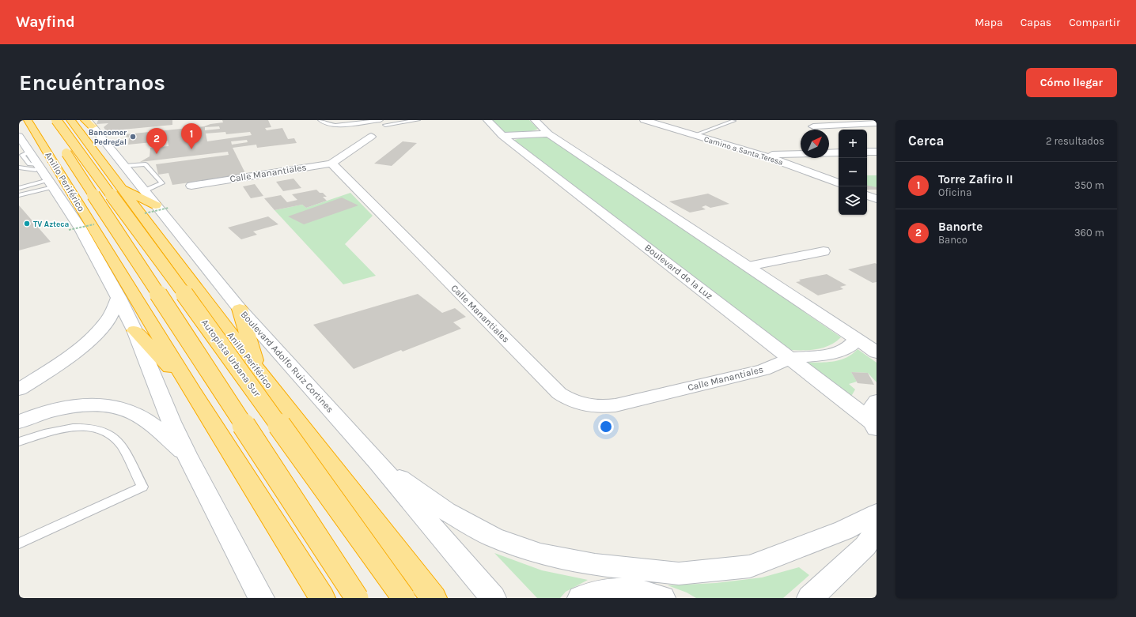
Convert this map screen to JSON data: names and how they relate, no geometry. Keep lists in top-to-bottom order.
{
  "streets": {
    "highway": ["Anillo Periférico", "Autopista Urbana Sur"],
    "street": [
      "Camino a Santa Teresa",
      "Calle Manantiales",
      "Boulevard de la Luz",
      "Boulevard Adolfo Ruiz Cortines"
    ]
  },
  "crossings": [
    ["Calle Manantiales", "Boulevard de la Luz"],
    ["Anillo Periférico", "Boulevard Adolfo Ruiz Cortines"]
  ],
  "places": ["Bancomer Pedregal", "TV Azteca"],
  "north": "top right",
  "page": {
    "header": "Wayfind",
    "nav": ["Mapa", "Capas", "Compartir"],
    "buttons": "Cómo llegar",
    "title": "Encuéntranos",
    "heading": ["Cerca", "2 resultados"],
    "pins": ["1", "2"],
    "map_buttons": ["+", "−"],
    "list": [
      {
        "mark": "1",
        "name": "Torre Zafiro II",
        "note": "Oficina",
        "value": "350 m"
      },
      {
        "mark": "2",
        "name": "Banorte",
        "note": "Banco",
        "value": "360 m"
      }
    ]
  }
}
